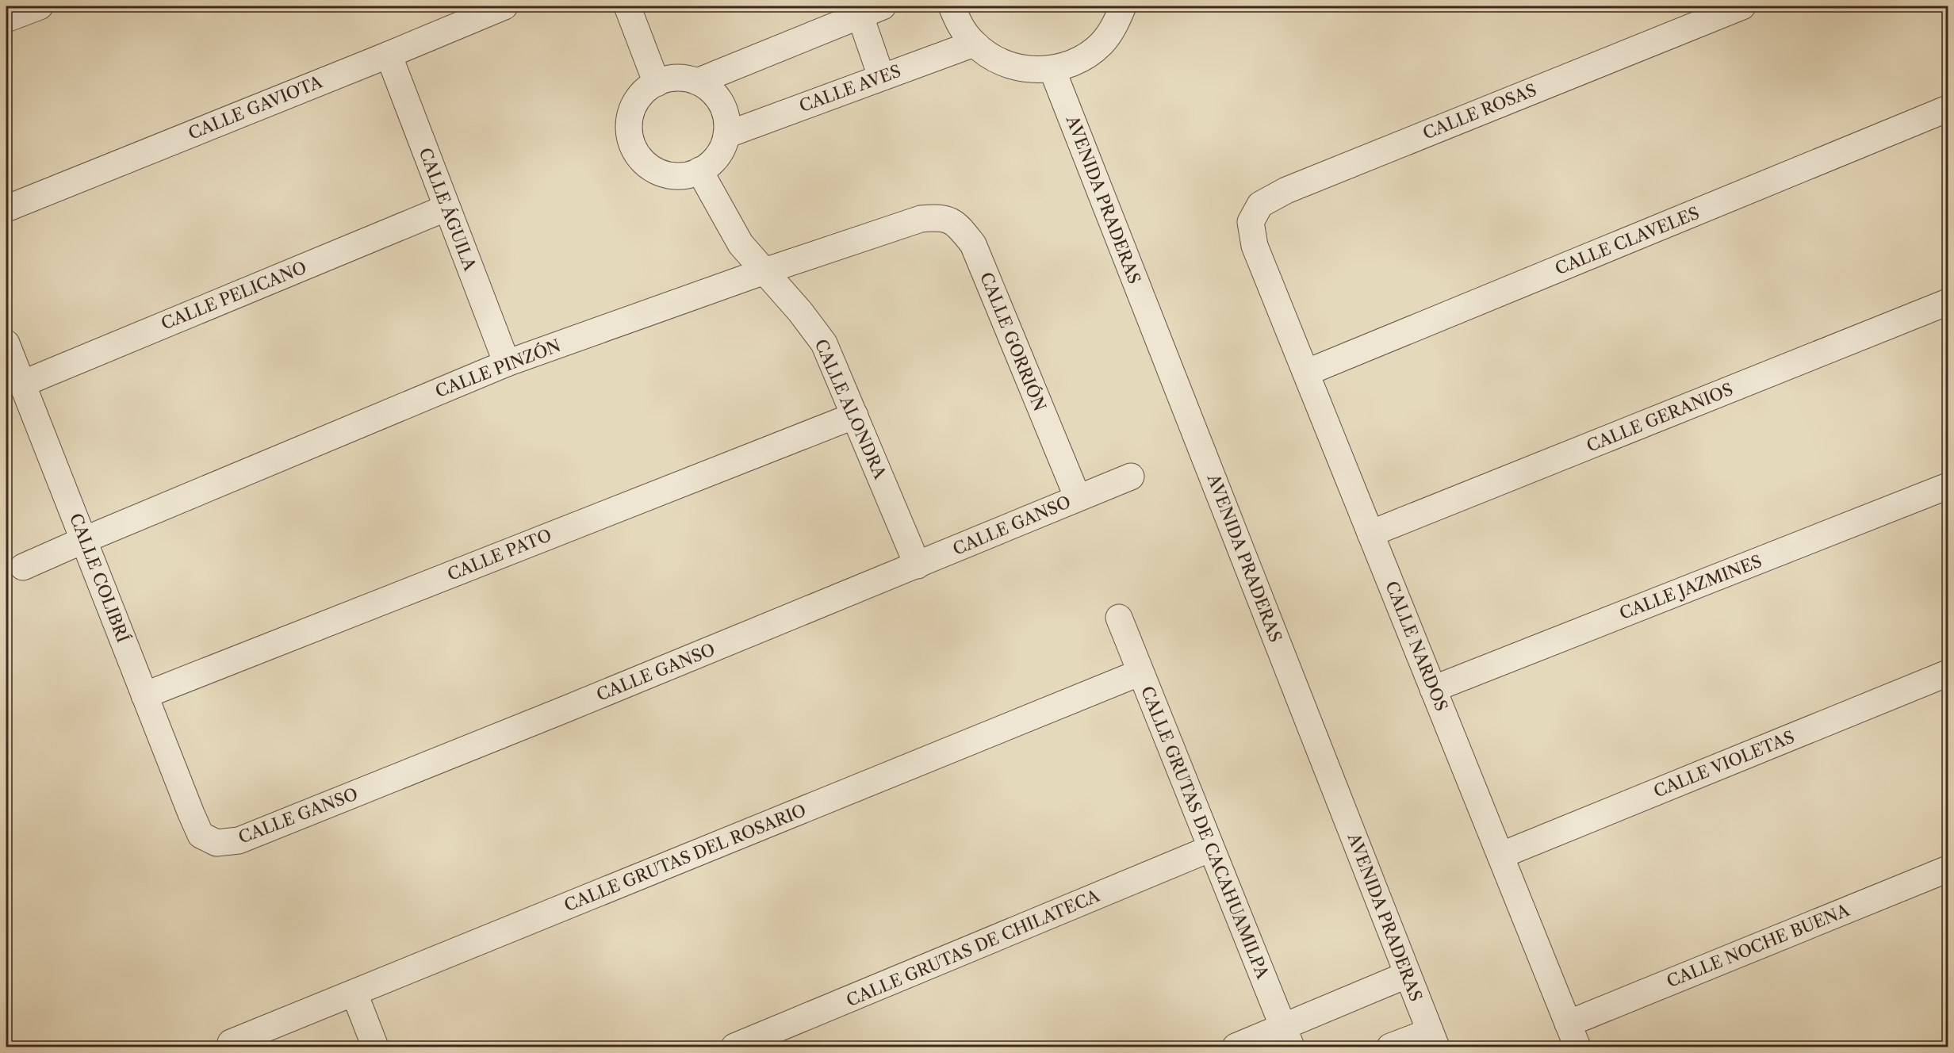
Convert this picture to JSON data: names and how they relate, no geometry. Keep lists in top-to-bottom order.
{
  "streets": {
    "street": [
      "CALLE AVES",
      "CALLE GAVIOTA",
      "CALLE ROSAS",
      "AVENIDA PRADERAS",
      "CALLE ÁGUILA",
      "CALLE CLAVELES",
      "CALLE PELICANO",
      "CALLE GORRIÓN",
      "CALLE PINZÓN",
      "CALLE ALONDRA",
      "CALLE GERANIOS",
      "CALLE GANSO",
      "CALLE PATO",
      "CALLE COLIBRÍ",
      "CALLE JAZMINES",
      "CALLE NARDOS",
      "CALLE VIOLETAS",
      "CALLE GRUTAS DE CACAHUAMILPA",
      "CALLE GRUTAS DEL ROSARIO",
      "CALLE NOCHE BUENA",
      "CALLE GRUTAS DE CHILATECA"
    ]
  },
  "crossings": [
    ["CALLE AVES", "CALLE ALONDRA"],
    ["CALLE GAVIOTA", "CALLE ÁGUILA"],
    ["CALLE ROSAS", "CALLE NARDOS"],
    ["CALLE ÁGUILA", "CALLE PELICANO"],
    ["CALLE ÁGUILA", "CALLE PINZÓN"],
    ["CALLE CLAVELES", "CALLE NARDOS"],
    ["CALLE PELICANO", "CALLE COLIBRÍ"],
    ["CALLE GORRIÓN", "CALLE PINZÓN"],
    ["CALLE GORRIÓN", "CALLE GANSO"],
    ["CALLE PINZÓN", "CALLE ALONDRA"],
    ["CALLE PINZÓN", "CALLE COLIBRÍ"],
    ["CALLE ALONDRA", "CALLE GANSO"],
    ["CALLE ALONDRA", "CALLE PATO"],
    ["CALLE GERANIOS", "CALLE NARDOS"],
    ["CALLE GANSO", "CALLE COLIBRÍ"],
    ["CALLE PATO", "CALLE COLIBRÍ"],
    ["CALLE JAZMINES", "CALLE NARDOS"],
    ["CALLE NARDOS", "CALLE VIOLETAS"],
    ["CALLE NARDOS", "CALLE NOCHE BUENA"],
    ["CALLE GRUTAS DE CACAHUAMILPA", "CALLE GRUTAS DEL ROSARIO"],
    ["CALLE GRUTAS DE CACAHUAMILPA", "CALLE GRUTAS DE CHILATECA"]
  ]
}
